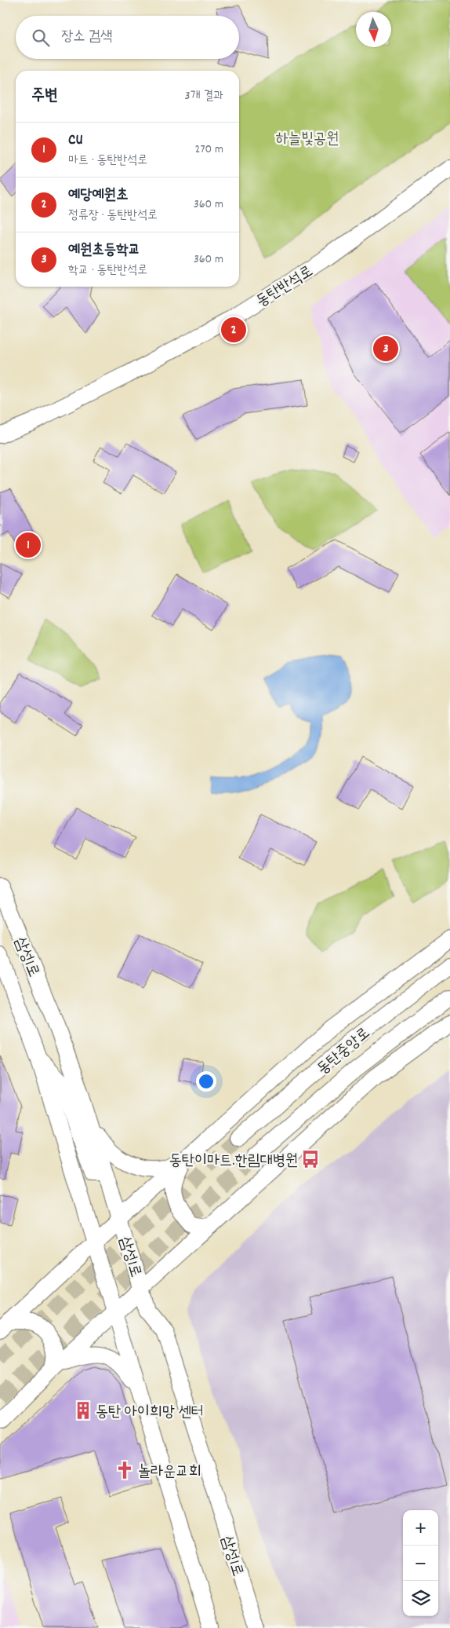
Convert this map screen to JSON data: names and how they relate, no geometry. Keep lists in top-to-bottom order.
{
  "streets": {
    "street": ["동탄반석로", "삼성1로", "동탄중앙로"]
  },
  "parks": ["하늘빛공원"],
  "places": {
    "bus stop": ["동탄이마트.한림대병원"],
    "building": ["동탄 아이희망 센터"],
    "church": ["놀라운교회"]
  },
  "north": "bottom",
  "page": {
    "search": "장소 검색",
    "heading": ["주변", "3개 결과"],
    "list": [
      {
        "mark": "1",
        "name": "CU",
        "note": "마트 · 동탄반석로",
        "value": "270 m"
      },
      {
        "mark": "2",
        "name": "예당예원초",
        "note": "정류장 · 동탄반석로",
        "value": "360 m"
      },
      {
        "mark": "3",
        "name": "예원초등학교",
        "note": "학교 · 동탄반석로",
        "value": "360 m"
      }
    ],
    "pins": ["2", "3", "1"],
    "map_buttons": ["+", "−"]
  }
}
